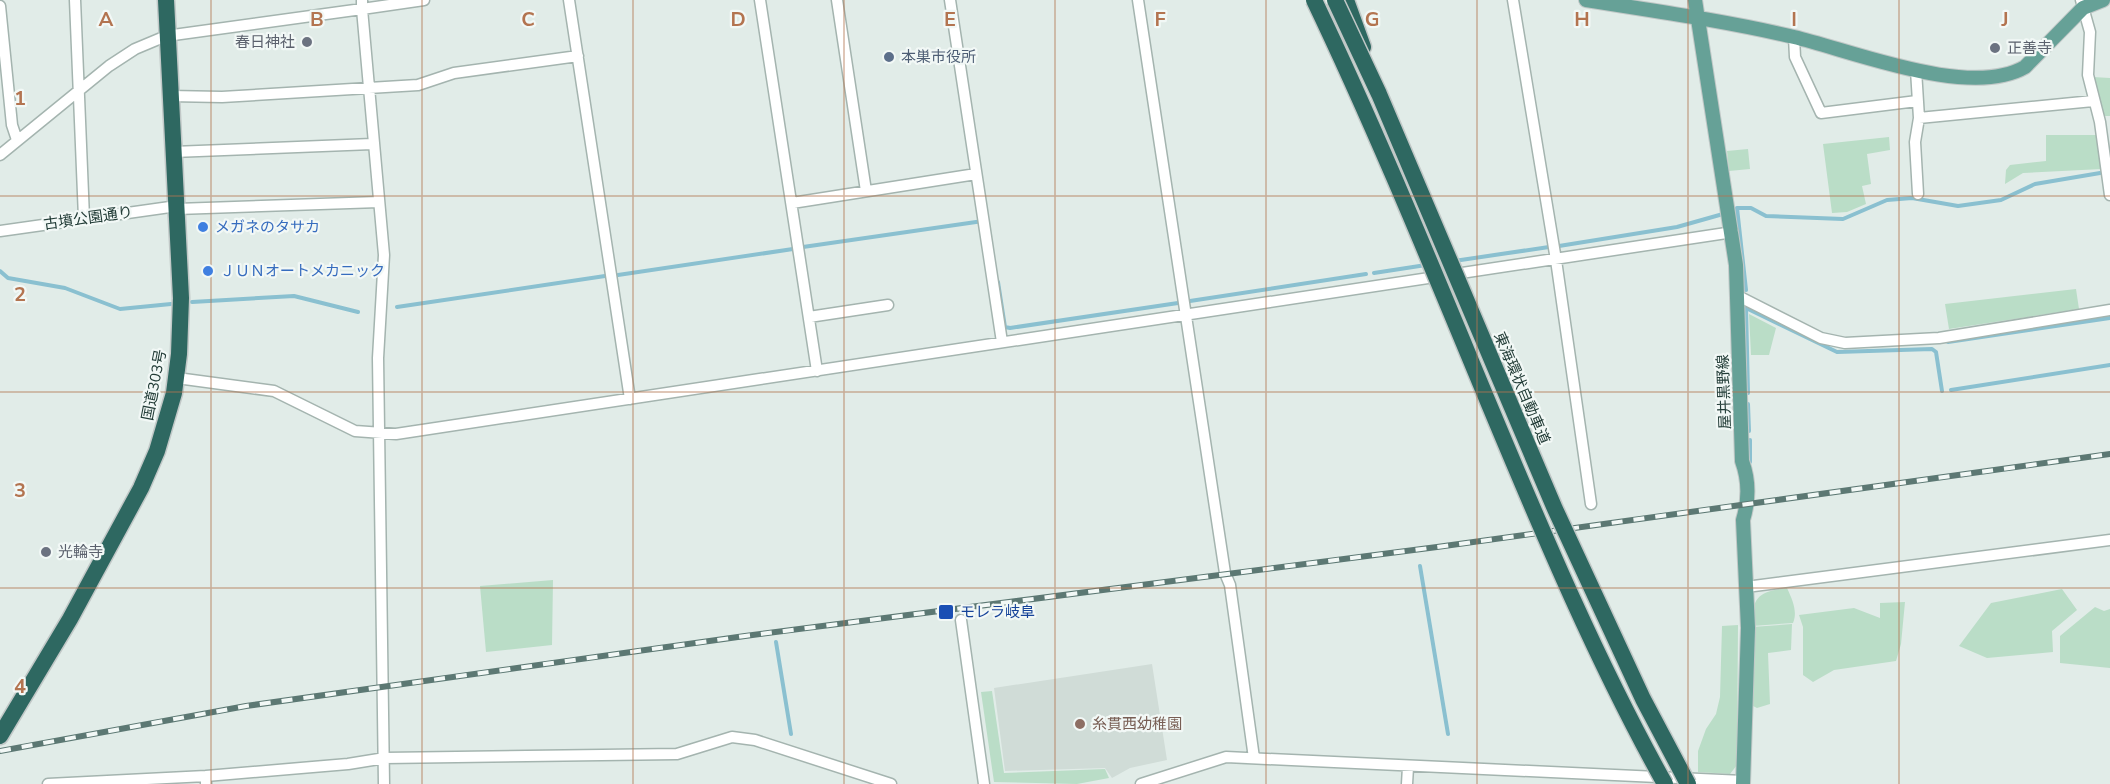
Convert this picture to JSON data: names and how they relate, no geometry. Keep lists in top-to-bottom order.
{
  "streets": {
    "highway": ["国道303号", "東海環状自動車道"],
    "main road": ["屋井黒野線"],
    "street": ["古墳公園通り"]
  },
  "crossings": [
    ["古墳公園通り", "国道303号"]
  ],
  "places": {
    "other": [
      "春日神社",
      "正善寺",
      "本巣市役所",
      "メガネのタサカ",
      "ＪＵＮオートメカニック",
      "光輪寺",
      "糸貫西幼稚園"
    ],
    "transit": ["モレラ岐阜"]
  },
  "grid": {
    "columns": [
      "A",
      "B",
      "C",
      "D",
      "E",
      "F",
      "G",
      "H",
      "I",
      "J"
    ],
    "rows": [
      "1",
      "2",
      "3",
      "4"
    ]
  }
}
